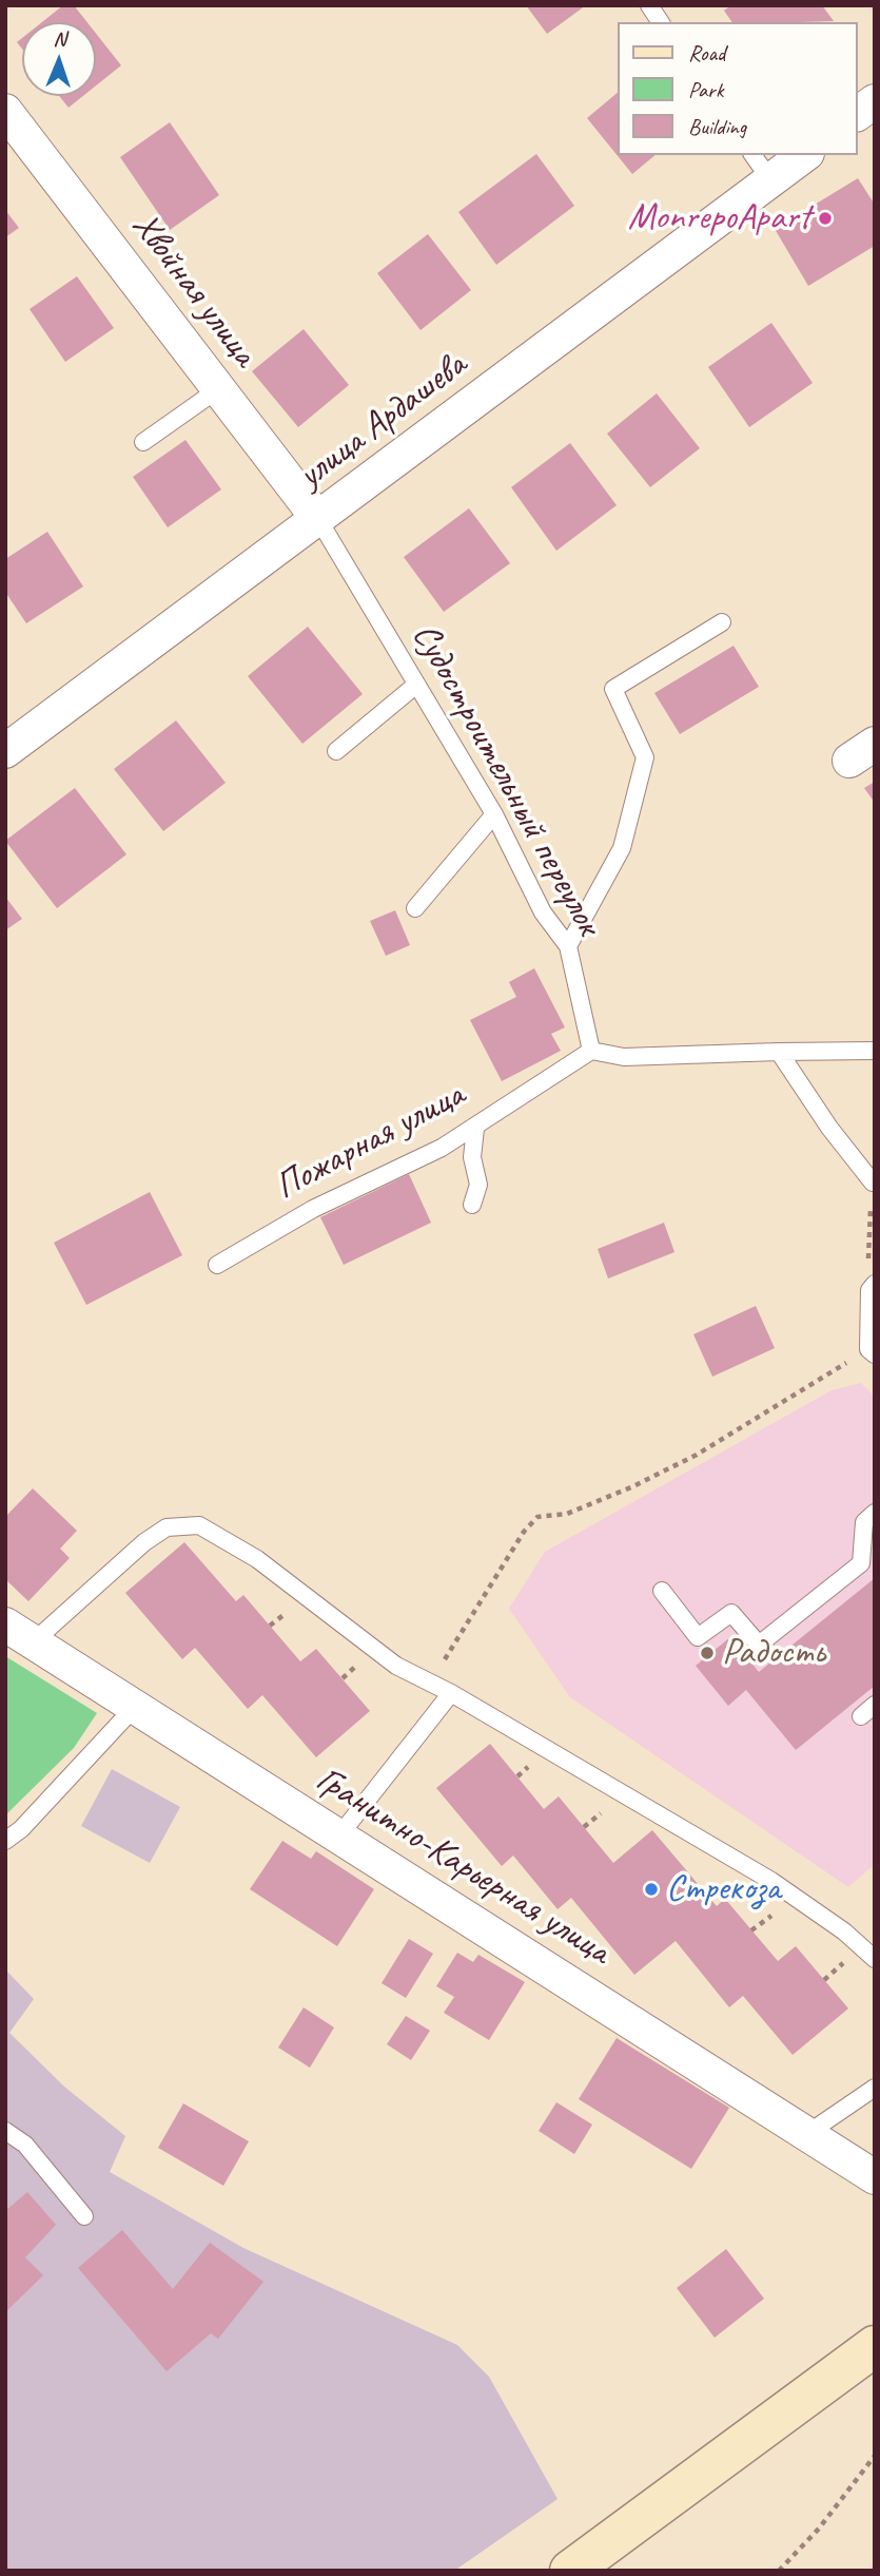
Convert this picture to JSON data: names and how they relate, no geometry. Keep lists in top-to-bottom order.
{
  "streets": {
    "street": ["Хвойная улица", "улица Ардашева", "Гранитно-Карьерная улица"],
    "lane": ["Судостроительный переулок", "Пожарная улица"]
  },
  "crossings": [
    ["Хвойная улица", "улица Ардашева"],
    ["Хвойная улица", "Судостроительный переулок"],
    ["улица Ардашева", "Судостроительный переулок"],
    ["Судостроительный переулок", "Пожарная улица"]
  ],
  "places": ["MonrepoApart", "Радость", "Стрекоза"],
  "legend": ["Road", "Park", "Building"],
  "north": "top"
}
